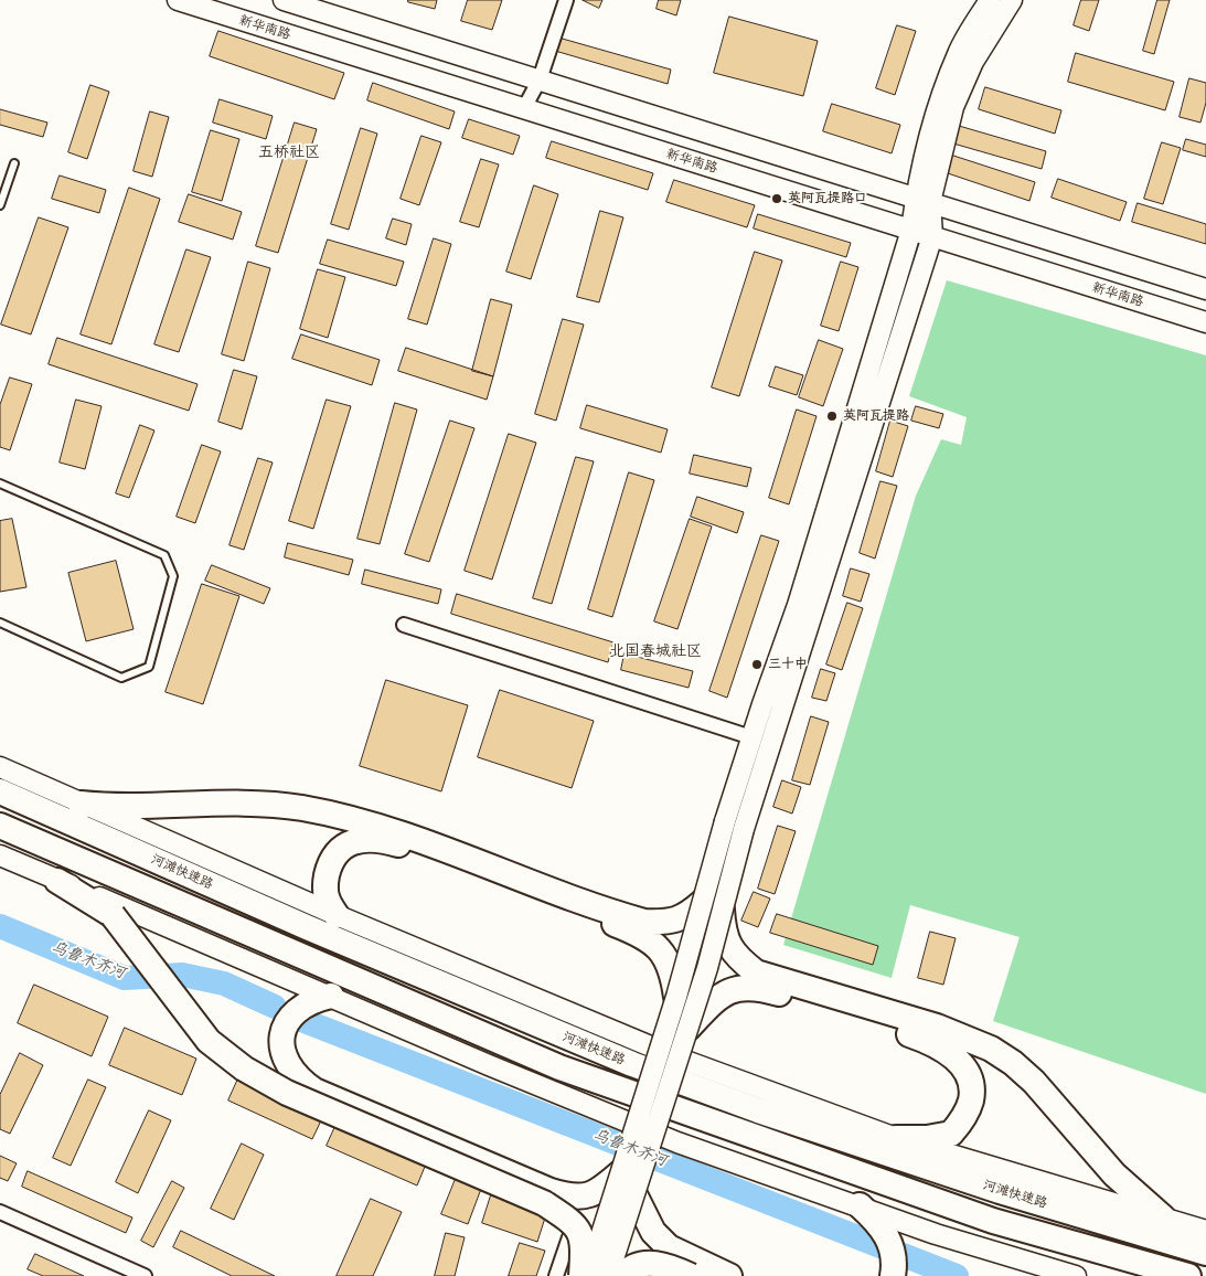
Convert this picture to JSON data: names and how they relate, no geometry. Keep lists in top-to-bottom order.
{
  "streets": {
    "highway": ["河滩快速路"],
    "street": ["新华南路"]
  },
  "districts": ["五桥社区", "北国春城社区"],
  "water": ["乌鲁木齐河"],
  "places": ["英阿瓦提路口", "英阿瓦提路", "三十中"]
}
